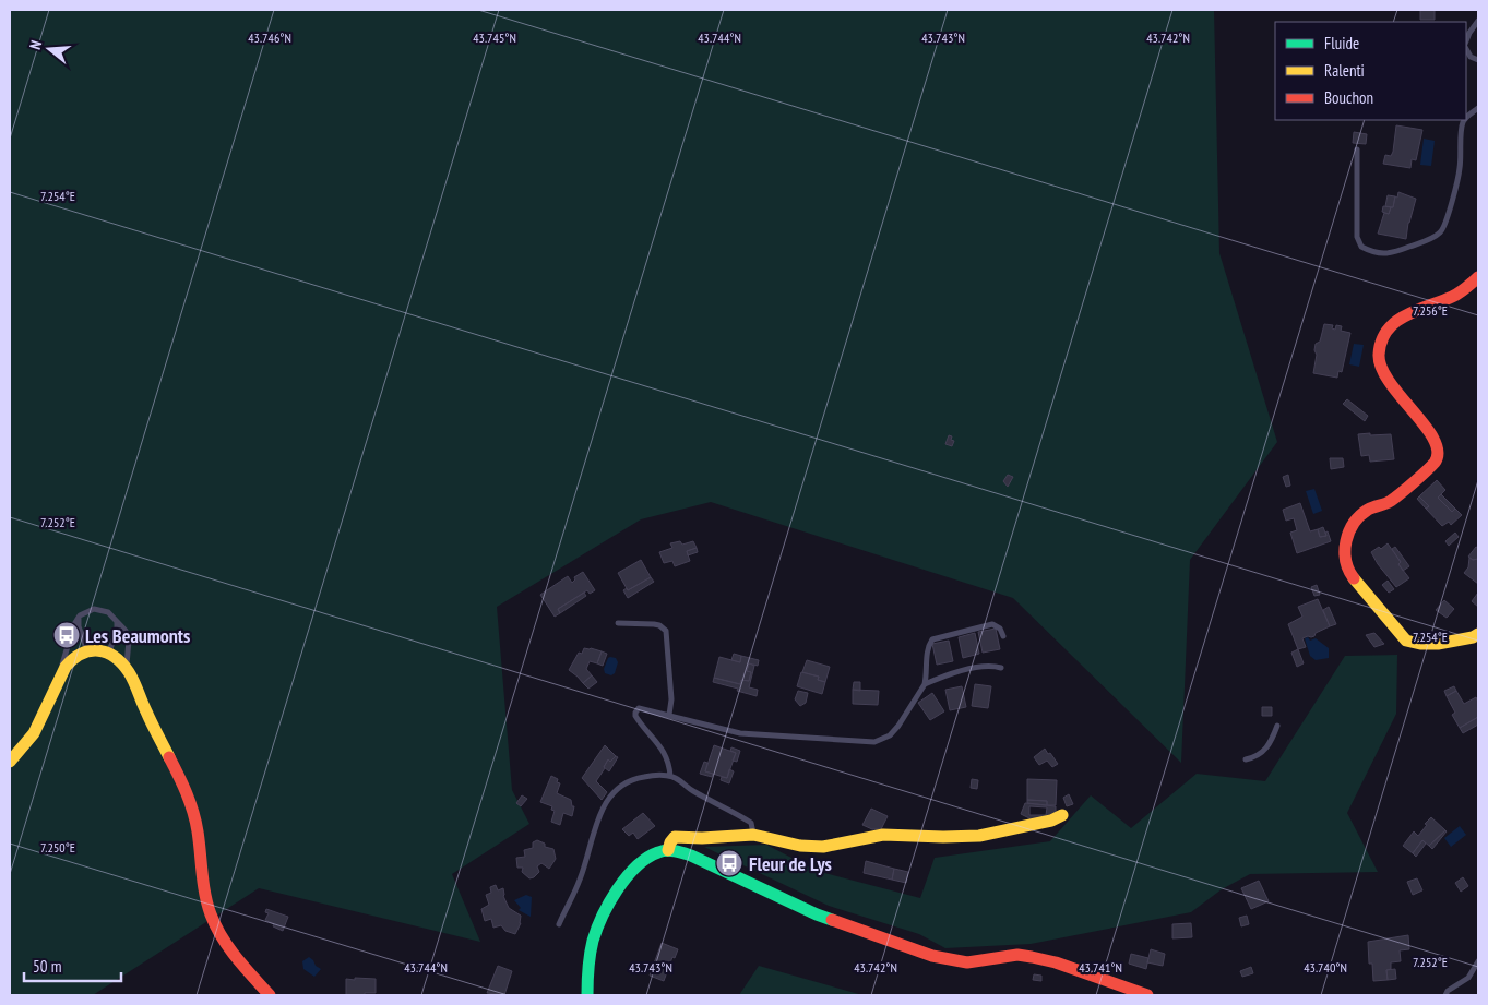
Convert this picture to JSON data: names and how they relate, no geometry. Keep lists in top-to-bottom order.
{
  "places": {
    "bus stop": ["Les Beaumonts", "Fleur de Lys"]
  },
  "legend": ["Fluide", "Ralenti", "Bouchon"],
  "scale_bar": "50 m",
  "north": "left",
  "coordinates": [
    "43.746°N",
    "43.745°N",
    "43.744°N",
    "43.743°N",
    "43.742°N",
    "7.254°E",
    "7.256°E",
    "7.252°E",
    "7.250°E",
    "43.741°N",
    "43.740°N"
  ]
}
